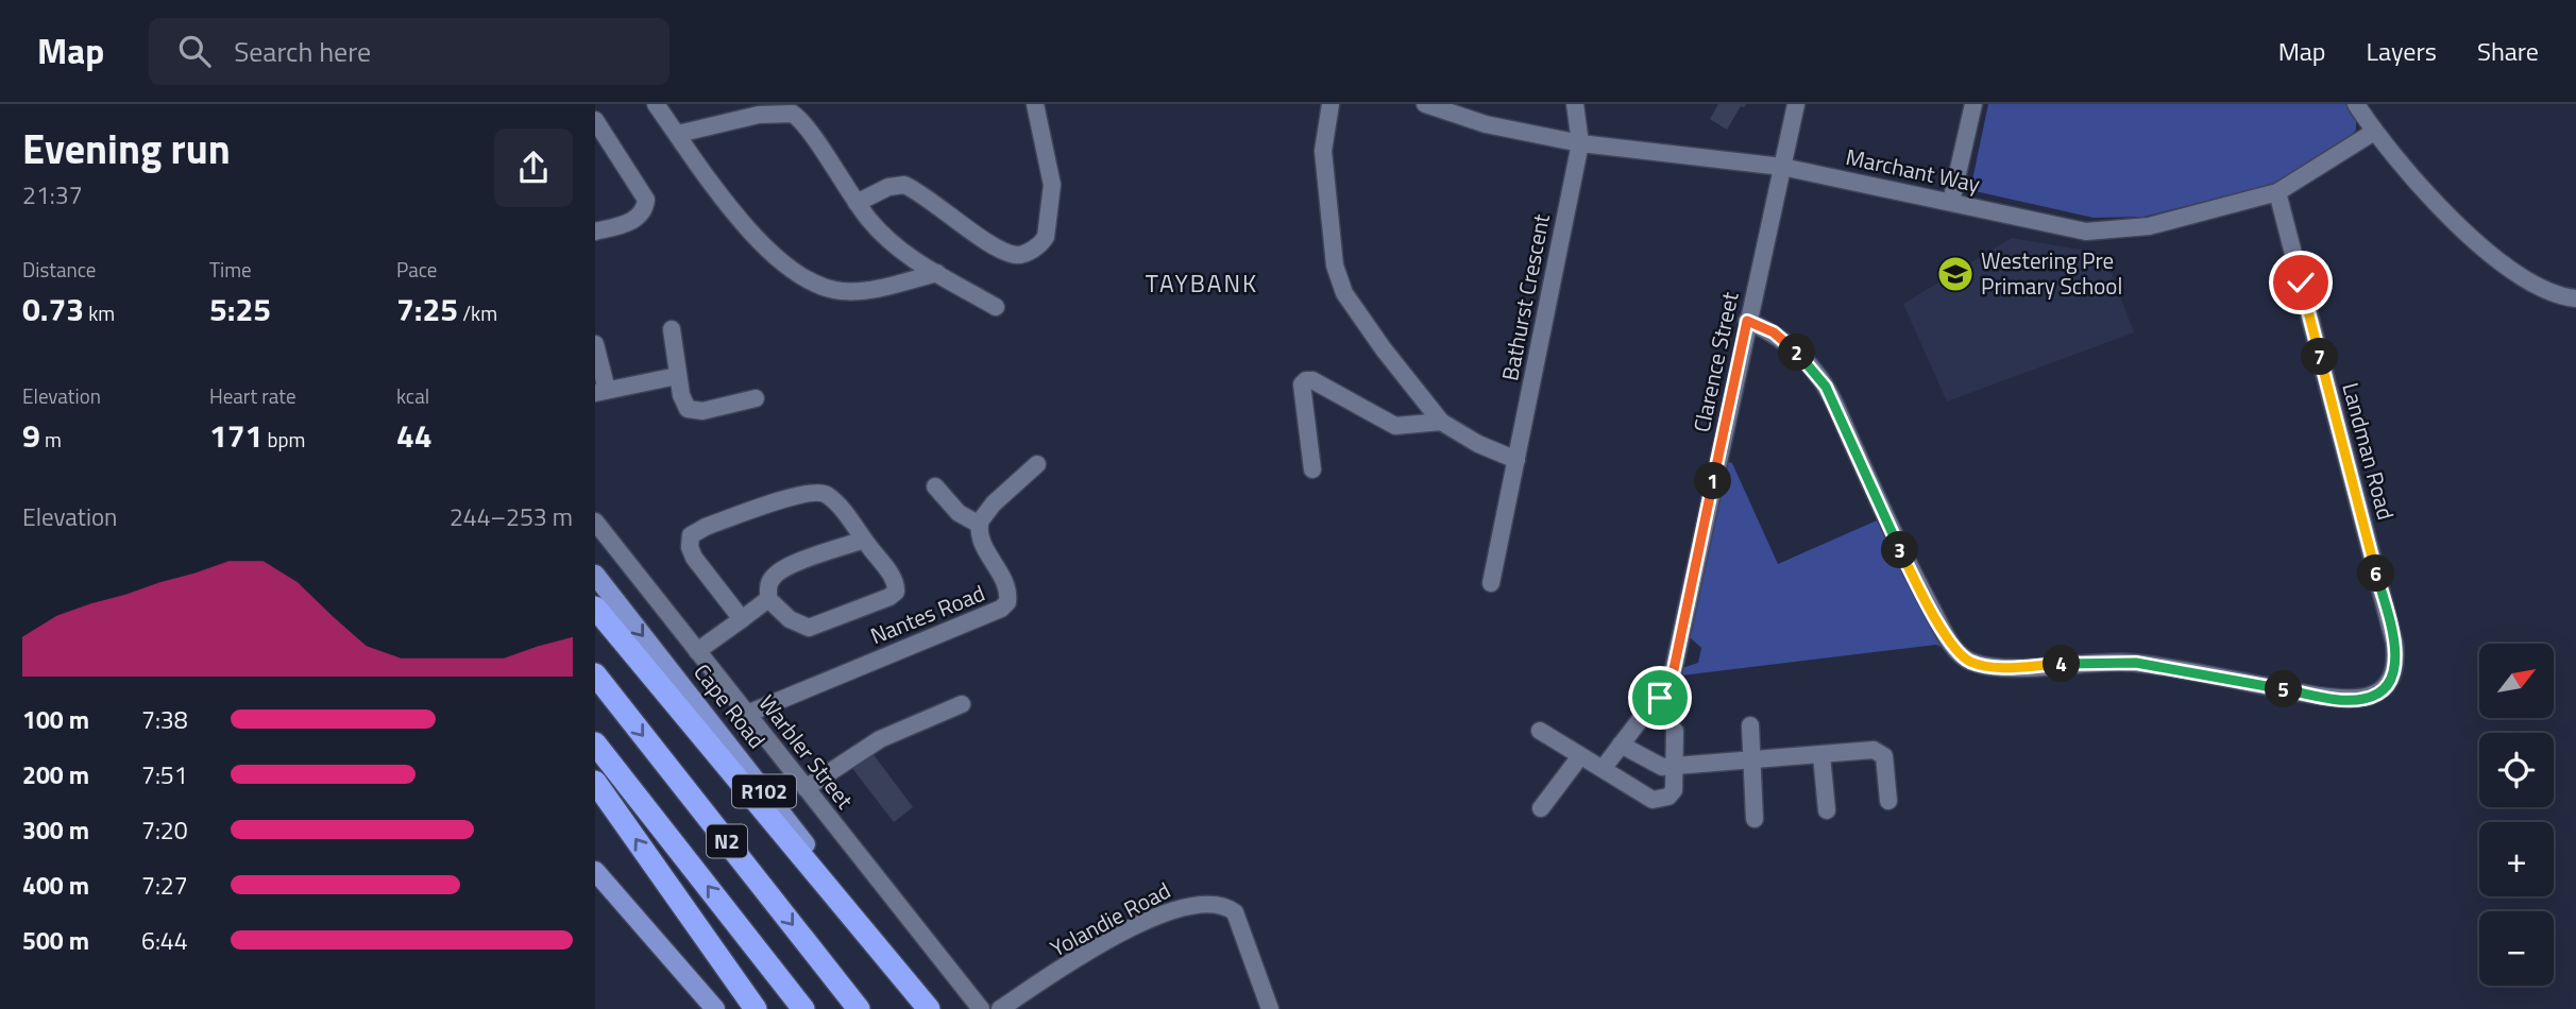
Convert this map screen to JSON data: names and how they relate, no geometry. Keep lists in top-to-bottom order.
{
  "streets": {
    "highway": ["N2"],
    "main road": ["Cape Road", "R102"],
    "street": [
      "Marchant Way",
      "Bathurst Crescent",
      "Clarence Street",
      "Landman Road",
      "Nantes Road",
      "Warbler Street",
      "Yolandie Road"
    ]
  },
  "crossings": [
    ["Marchant Way", "Bathurst Crescent"],
    ["Marchant Way", "Clarence Street"],
    ["Marchant Way", "Landman Road"],
    ["Clarence Street", "Landman Road"],
    ["Nantes Road", "Warbler Street"]
  ],
  "one_way": ["Cape Road"],
  "districts": ["TAYBANK"],
  "places": {
    "school or university": ["Westering Pre Primary School"]
  },
  "north": "top right",
  "page": {
    "header": "Map",
    "search": "Search here",
    "nav": ["Map", "Layers", "Share"],
    "heading": ["Evening run", "21:37"],
    "stats": [
      ["Distance", "0.73 km"],
      ["Time", "5:25"],
      ["Pace", "7:25 /km"],
      ["Elevation", "9 m"],
      ["Heart rate", "171 bpm"],
      ["kcal", "44"]
    ],
    "pins": [
      "2",
      "7",
      "1",
      "3",
      "6",
      "4",
      "5"
    ],
    "chart": ["Elevation", "244–253 m"],
    "map_buttons": ["+", "−"],
    "list": [
      {
        "name": "100 m",
        "note": "7:38"
      },
      {
        "name": "200 m",
        "note": "7:51"
      },
      {
        "name": "300 m",
        "note": "7:20"
      },
      {
        "name": "400 m",
        "note": "7:27"
      },
      {
        "name": "500 m",
        "note": "6:44"
      }
    ]
  }
}
